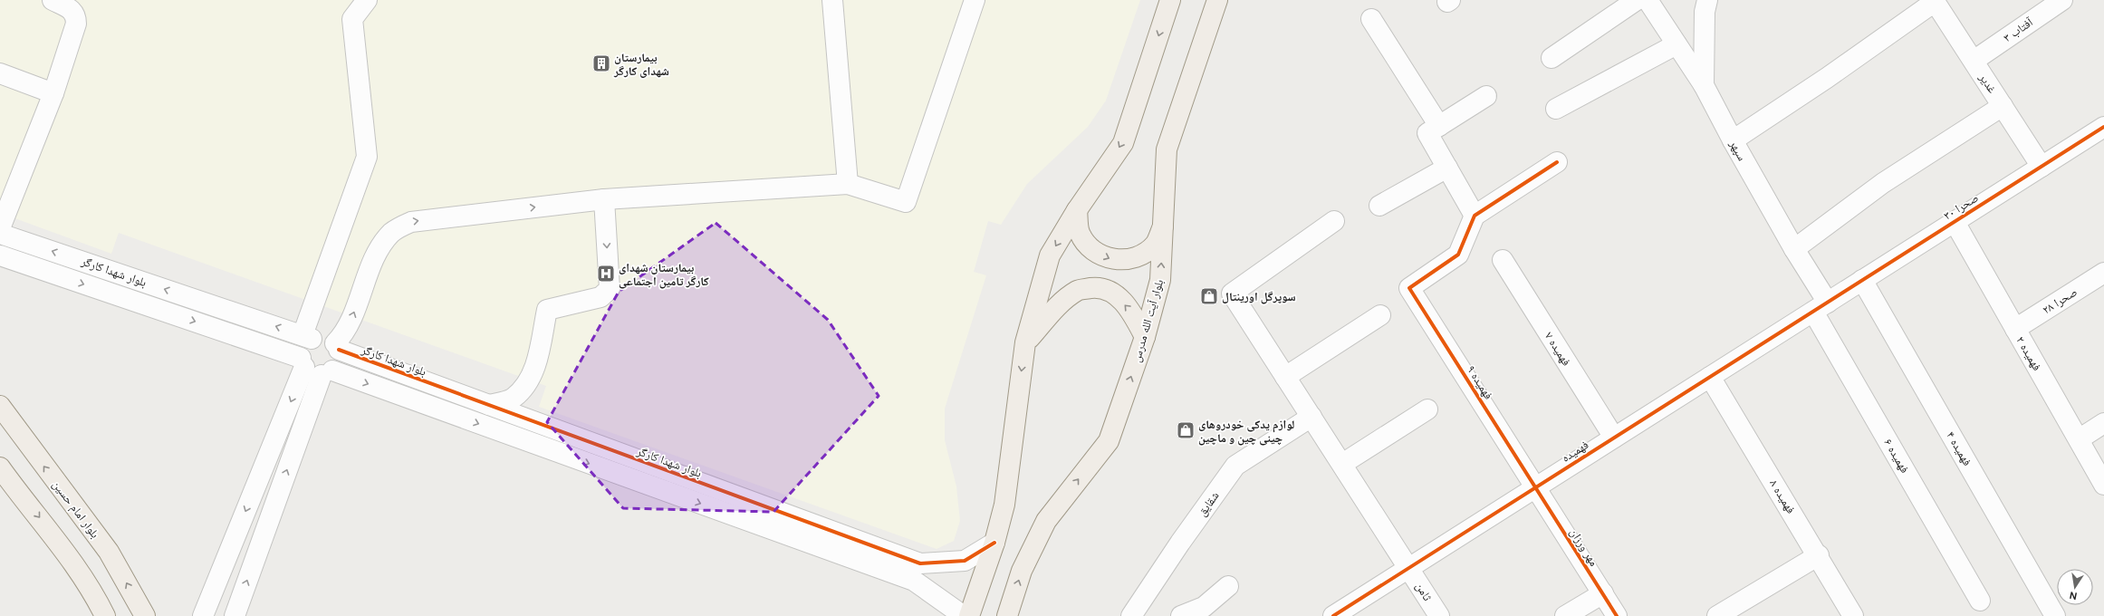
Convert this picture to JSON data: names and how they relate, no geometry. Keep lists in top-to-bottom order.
{
  "streets": {
    "main road": ["بلوار آیت الله مدرس", "بلوار امام حسین"],
    "street": [
      "آفتاب ۳",
      "غدیر",
      "سپهر",
      "صحرا ۳۰",
      "بلوار شهدا کارگر",
      "صحرا ۲۸",
      "فهمیده ۷",
      "فهمیده ۲",
      "فهمیده ۹",
      "فهمیده ۴",
      "فهمیده",
      "فهمیده ۶",
      "فهمیده ۸",
      "شقایق",
      "مهر ورزان",
      "ثامن"
    ]
  },
  "crossings": [
    ["آفتاب ۳", "غدیر"],
    ["غدیر", "صحرا ۳۰"],
    ["سپهر", "صحرا ۳۰"],
    ["سپهر", "فهمیده"],
    ["سپهر", "فهمیده ۶"],
    ["صحرا ۳۰", "فهمیده ۲"],
    ["صحرا ۳۰", "فهمیده ۴"],
    ["صحرا ۳۰", "فهمیده"],
    ["صحرا ۳۰", "فهمیده ۶"],
    ["صحرا ۲۸", "فهمیده ۲"],
    ["فهمیده ۷", "فهمیده"],
    ["فهمیده ۹", "فهمیده"],
    ["فهمیده ۹", "مهر ورزان"],
    ["فهمیده", "فهمیده ۶"],
    ["فهمیده", "فهمیده ۸"],
    ["فهمیده", "مهر ورزان"],
    ["فهمیده", "ثامن"],
    ["شقایق", "ثامن"]
  ],
  "places": {
    "building": ["بیمارستان شهدای کارگر"],
    "hospital": ["بیمارستان شهدای کارگر تامین اجتماعی"],
    "shop": ["سوپرگل اورینتال", "لوازم یدکی خودروهای چینی چین و ماچین"]
  },
  "north": "bottom"
}
